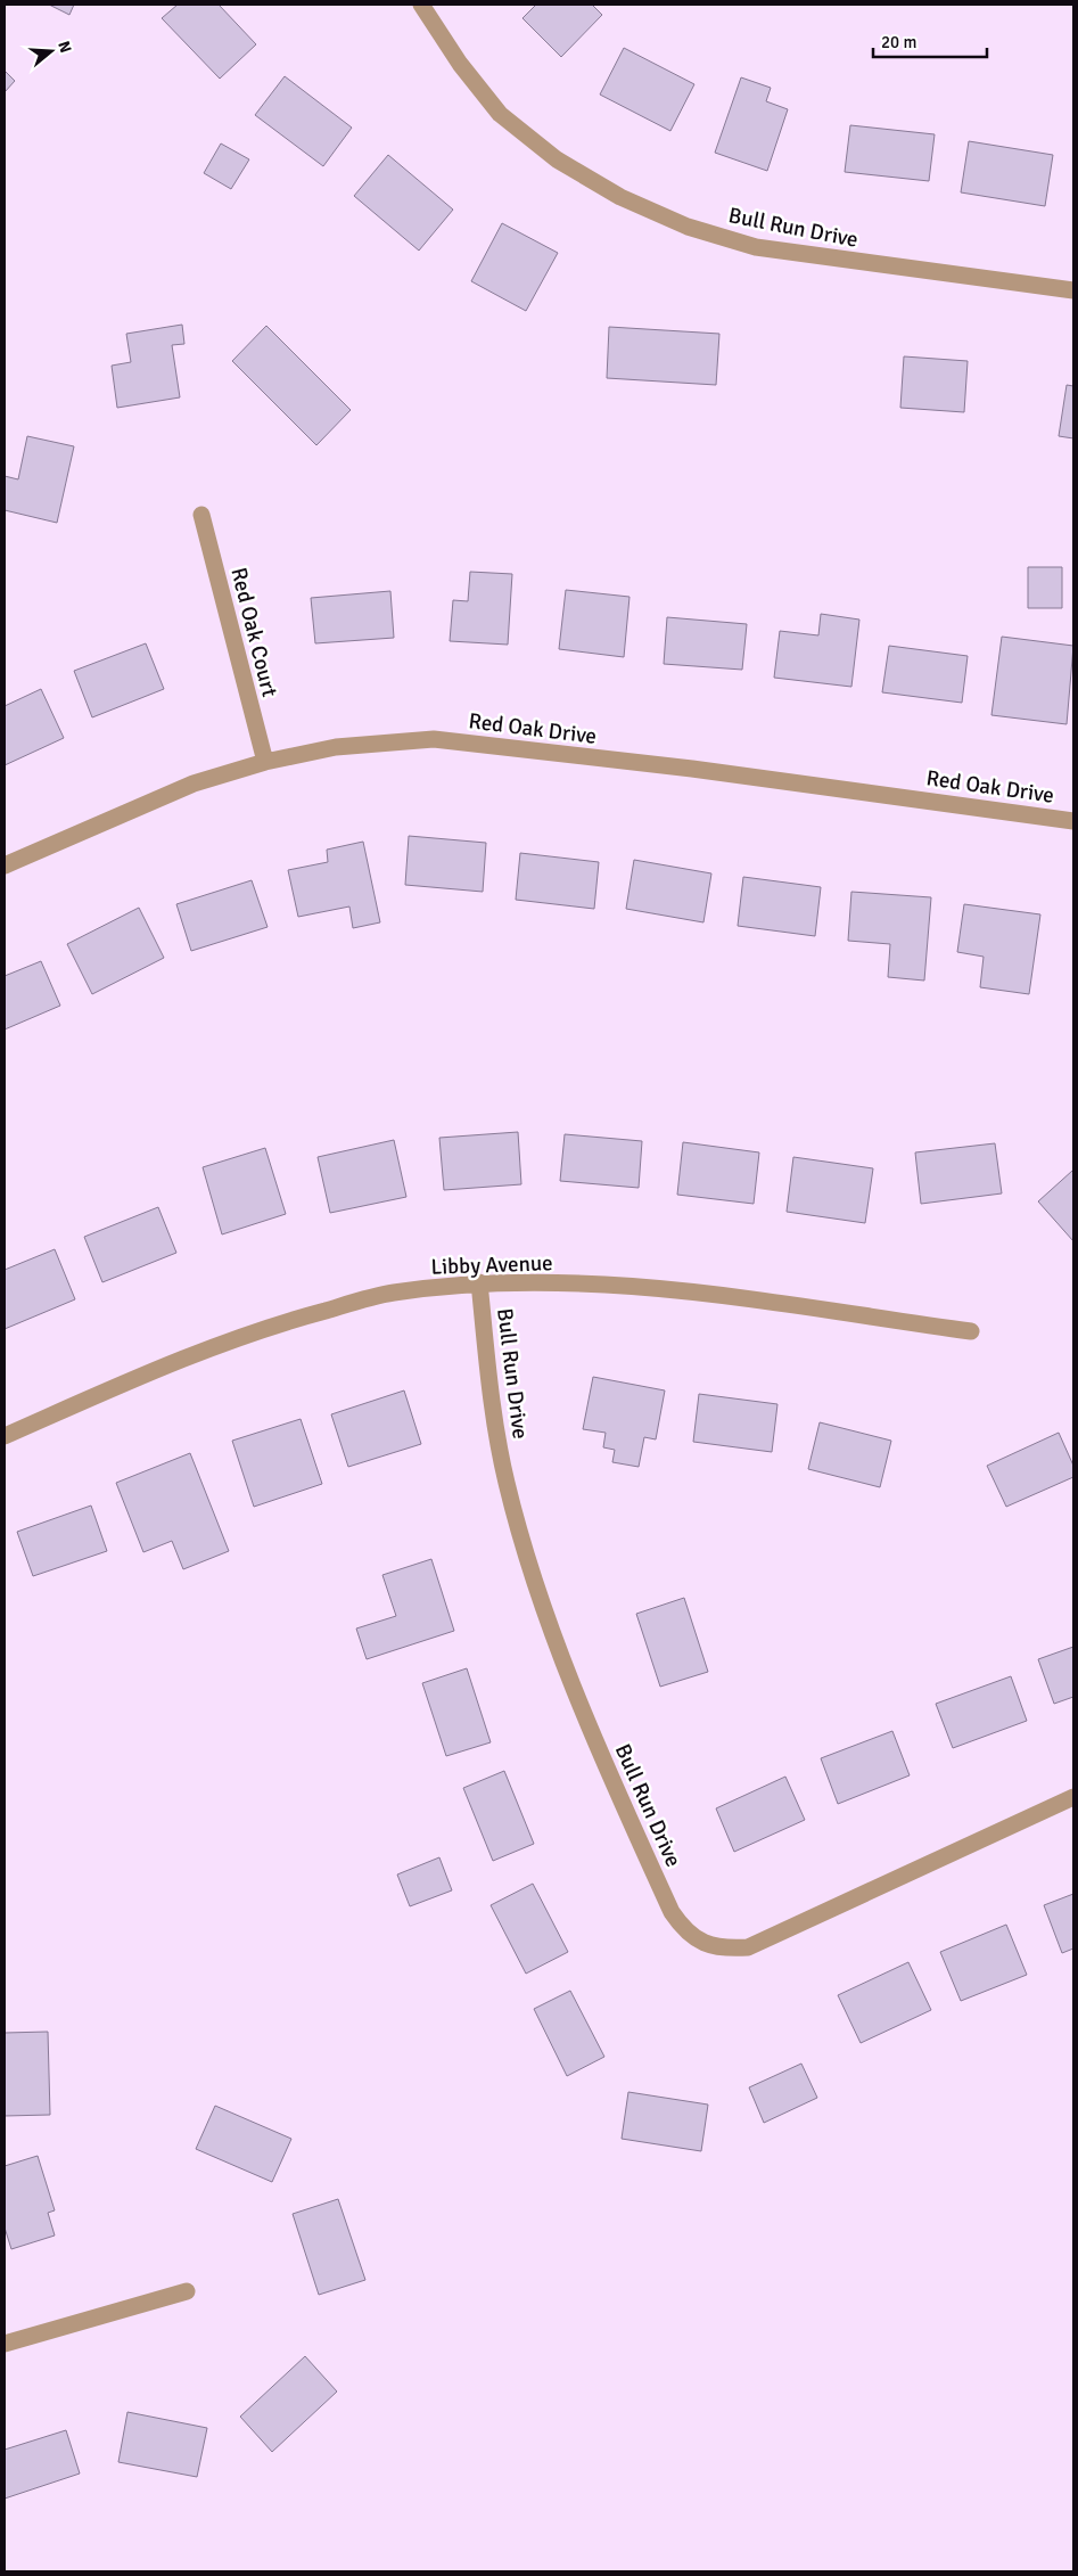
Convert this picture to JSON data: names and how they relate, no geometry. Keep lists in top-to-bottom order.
{
  "streets": {
    "street": [
      "Bull Run Drive",
      "Red Oak Court",
      "Red Oak Drive",
      "Libby Avenue"
    ]
  },
  "crossings": [
    ["Bull Run Drive", "Libby Avenue"],
    ["Red Oak Court", "Red Oak Drive"]
  ],
  "scale_bar": "20 m",
  "north": "right"
}
